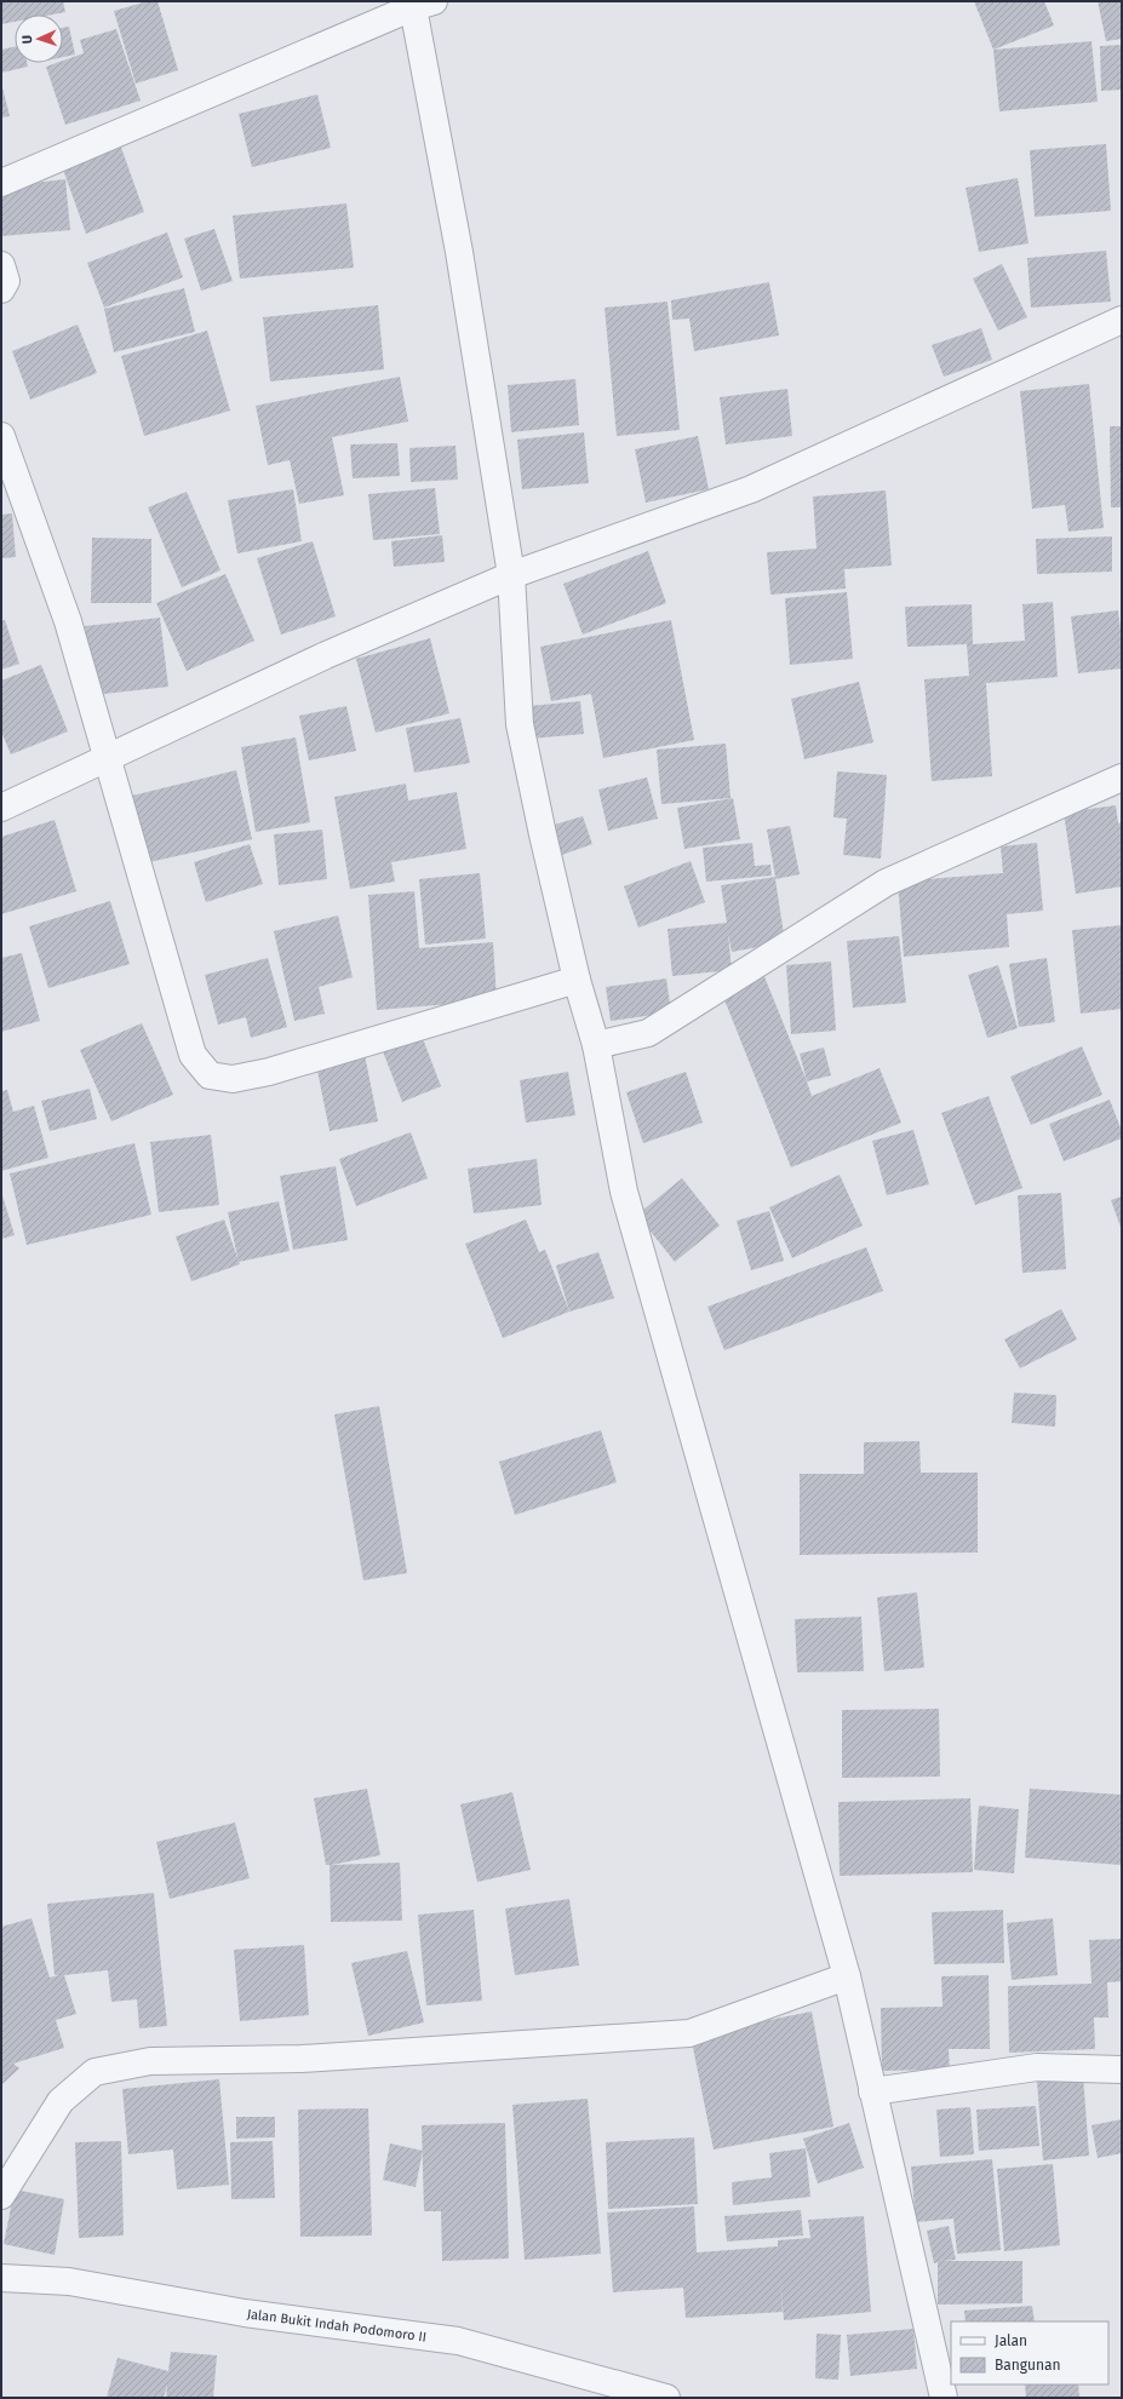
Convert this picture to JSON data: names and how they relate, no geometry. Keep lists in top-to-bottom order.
{
  "streets": {
    "street": ["Jalan Bukit Indah Podomoro II"]
  },
  "legend": ["Jalan", "Bangunan"],
  "north": "left"
}
